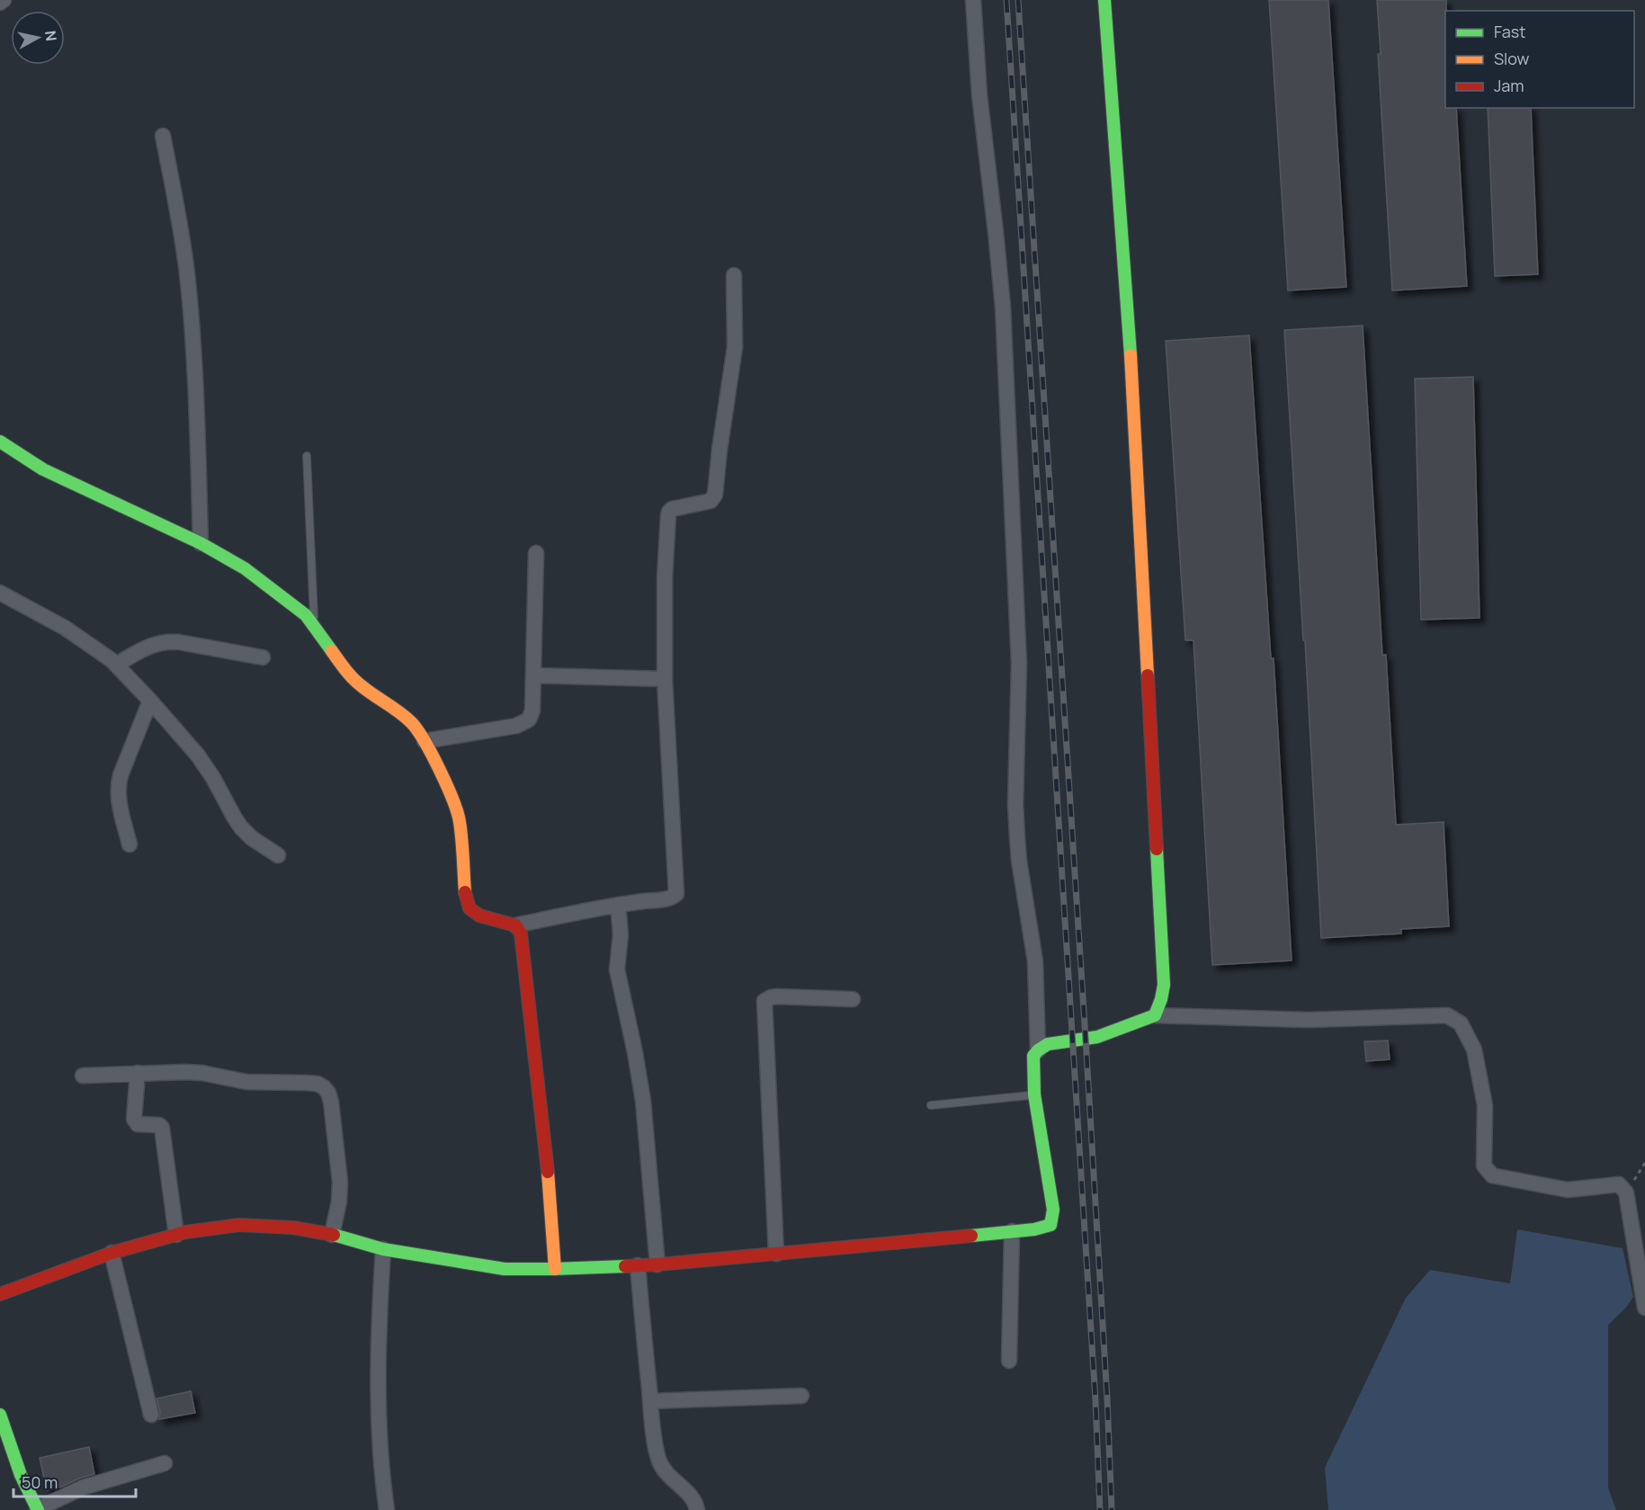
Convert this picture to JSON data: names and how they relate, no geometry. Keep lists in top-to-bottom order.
{
  "legend": ["Fast", "Slow", "Jam"],
  "scale_bar": "50 m",
  "north": "right"
}
